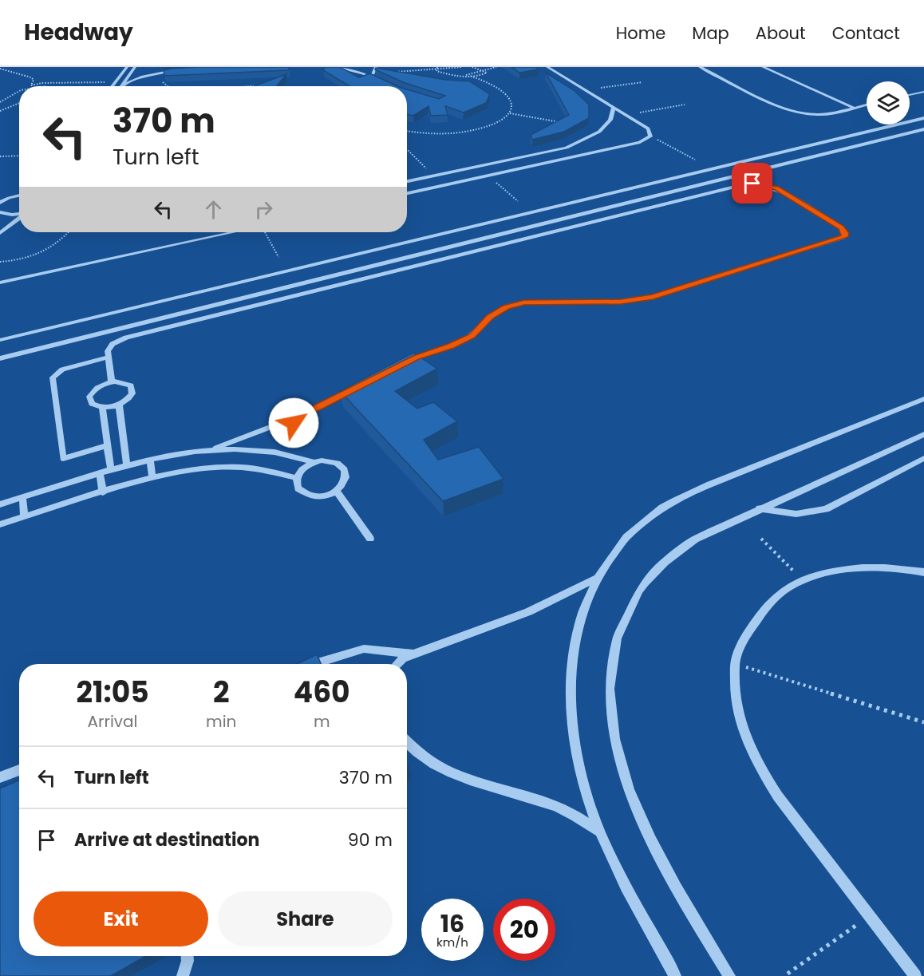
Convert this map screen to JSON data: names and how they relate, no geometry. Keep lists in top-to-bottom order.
{
  "page": {
    "header": "Headway",
    "nav": [
      "Home",
      "Map",
      "About",
      "Contact"
    ],
    "turn": ["370 m", "Turn left"],
    "eta": [
      "21:05",
      "Arrival",
      "2",
      "min",
      "460",
      "m"
    ],
    "list": [
      {
        "name": "Turn left",
        "value": "370 m"
      },
      {
        "name": "Arrive at destination",
        "value": "90 m"
      }
    ],
    "buttons": ["Exit", "Share"],
    "speed": "16 km/h",
    "limit": "20"
  }
}
